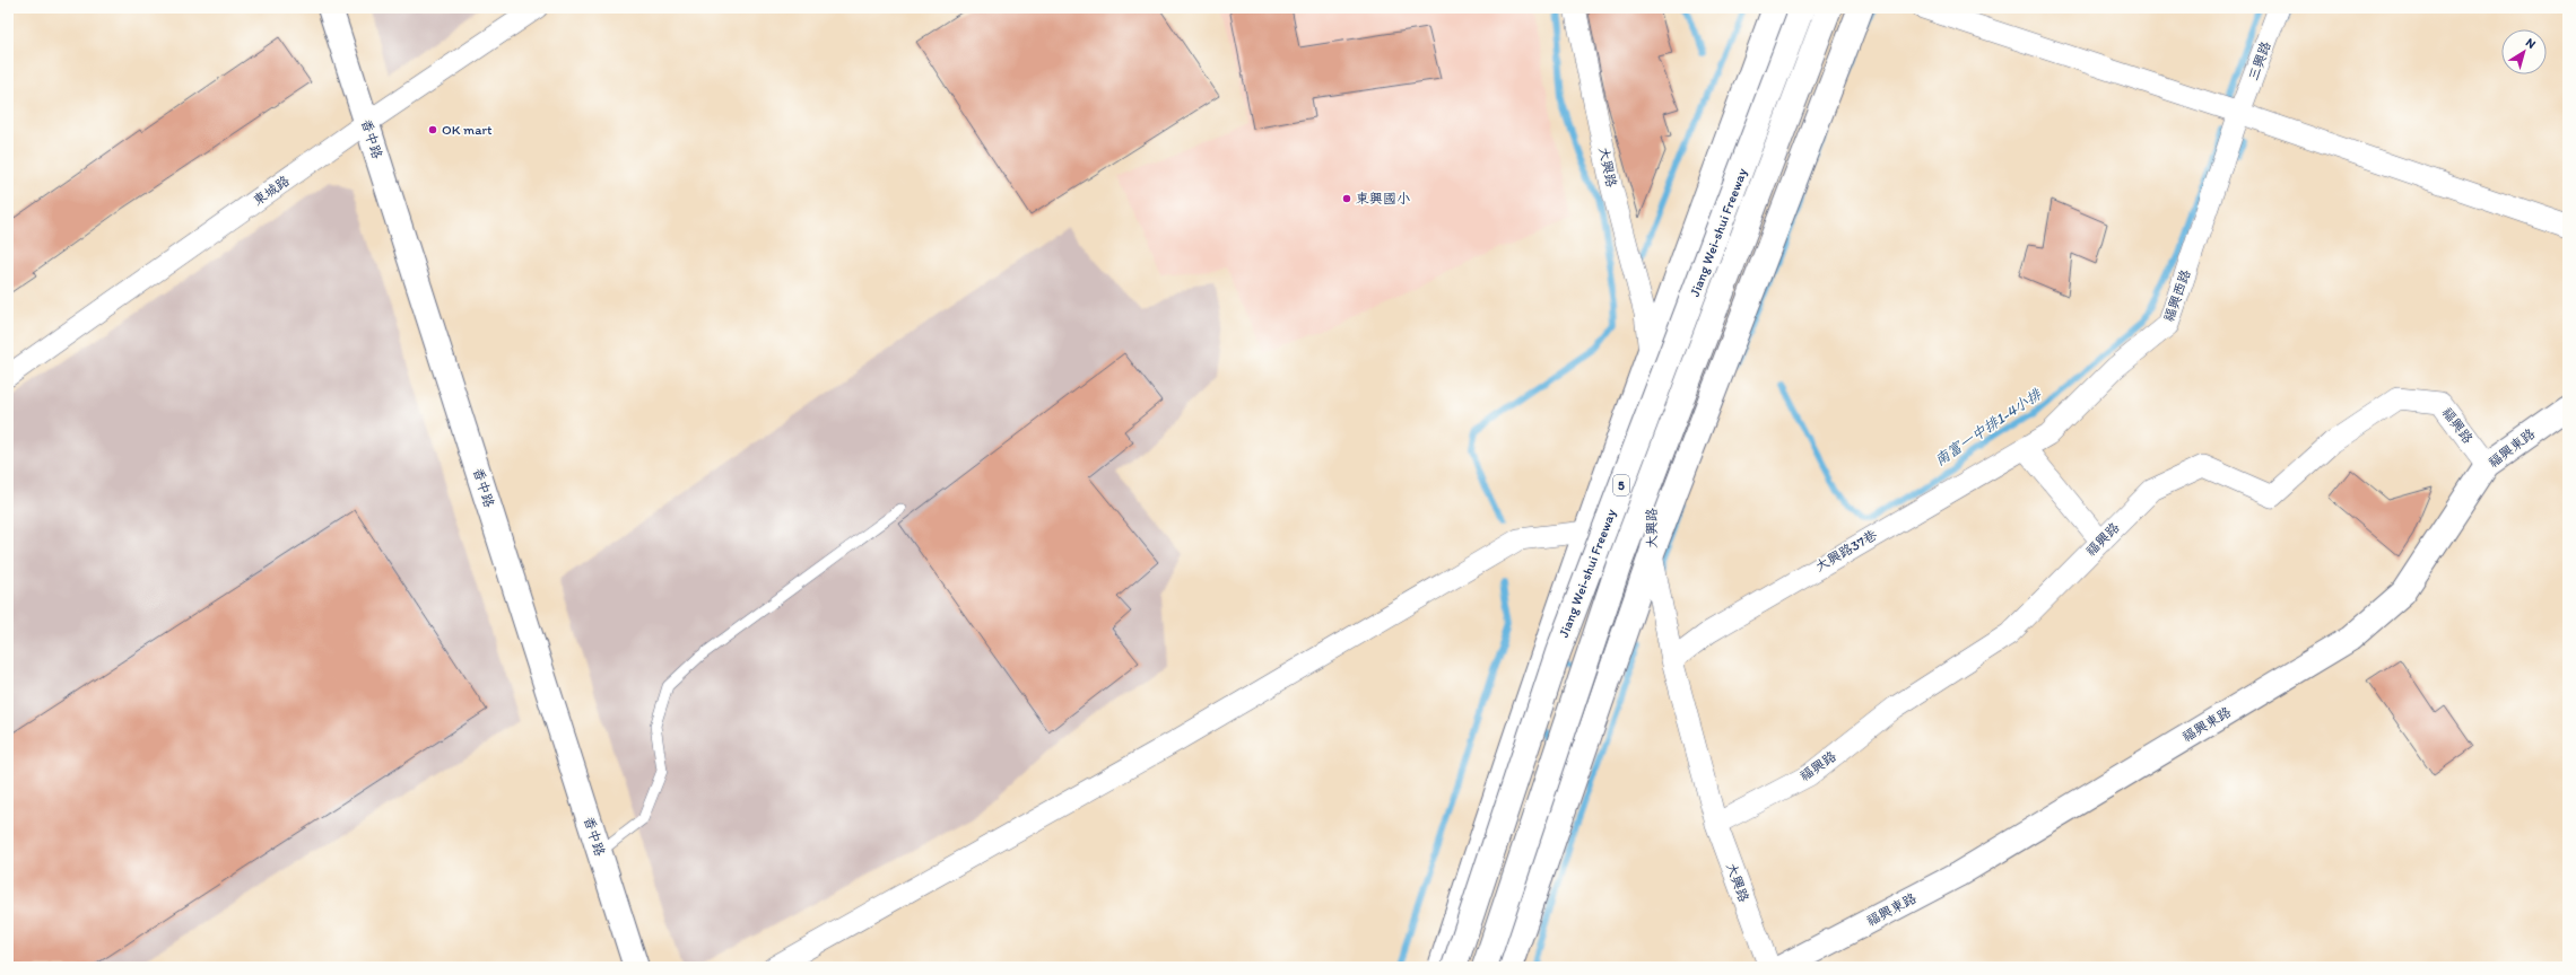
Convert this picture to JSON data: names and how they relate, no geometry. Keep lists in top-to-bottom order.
{
  "streets": {
    "main road": [
      "香中路",
      "Jiang Wei-shui Freeway",
      "福興東路",
      "5"
    ],
    "street": [
      "三興路",
      "大興路",
      "東城路",
      "福興西路",
      "福興路",
      "大興路37巷"
    ]
  },
  "crossings": [
    ["三興路", "福興西路"],
    ["香中路", "東城路"],
    ["大興路", "福興路"],
    ["大興路", "大興路37巷"],
    ["福興西路", "大興路37巷"],
    ["福興路", "福興東路"]
  ],
  "water": ["南富一中排1-4小排"],
  "places": ["OK mart", "東興國小"],
  "north": "top right"
}
